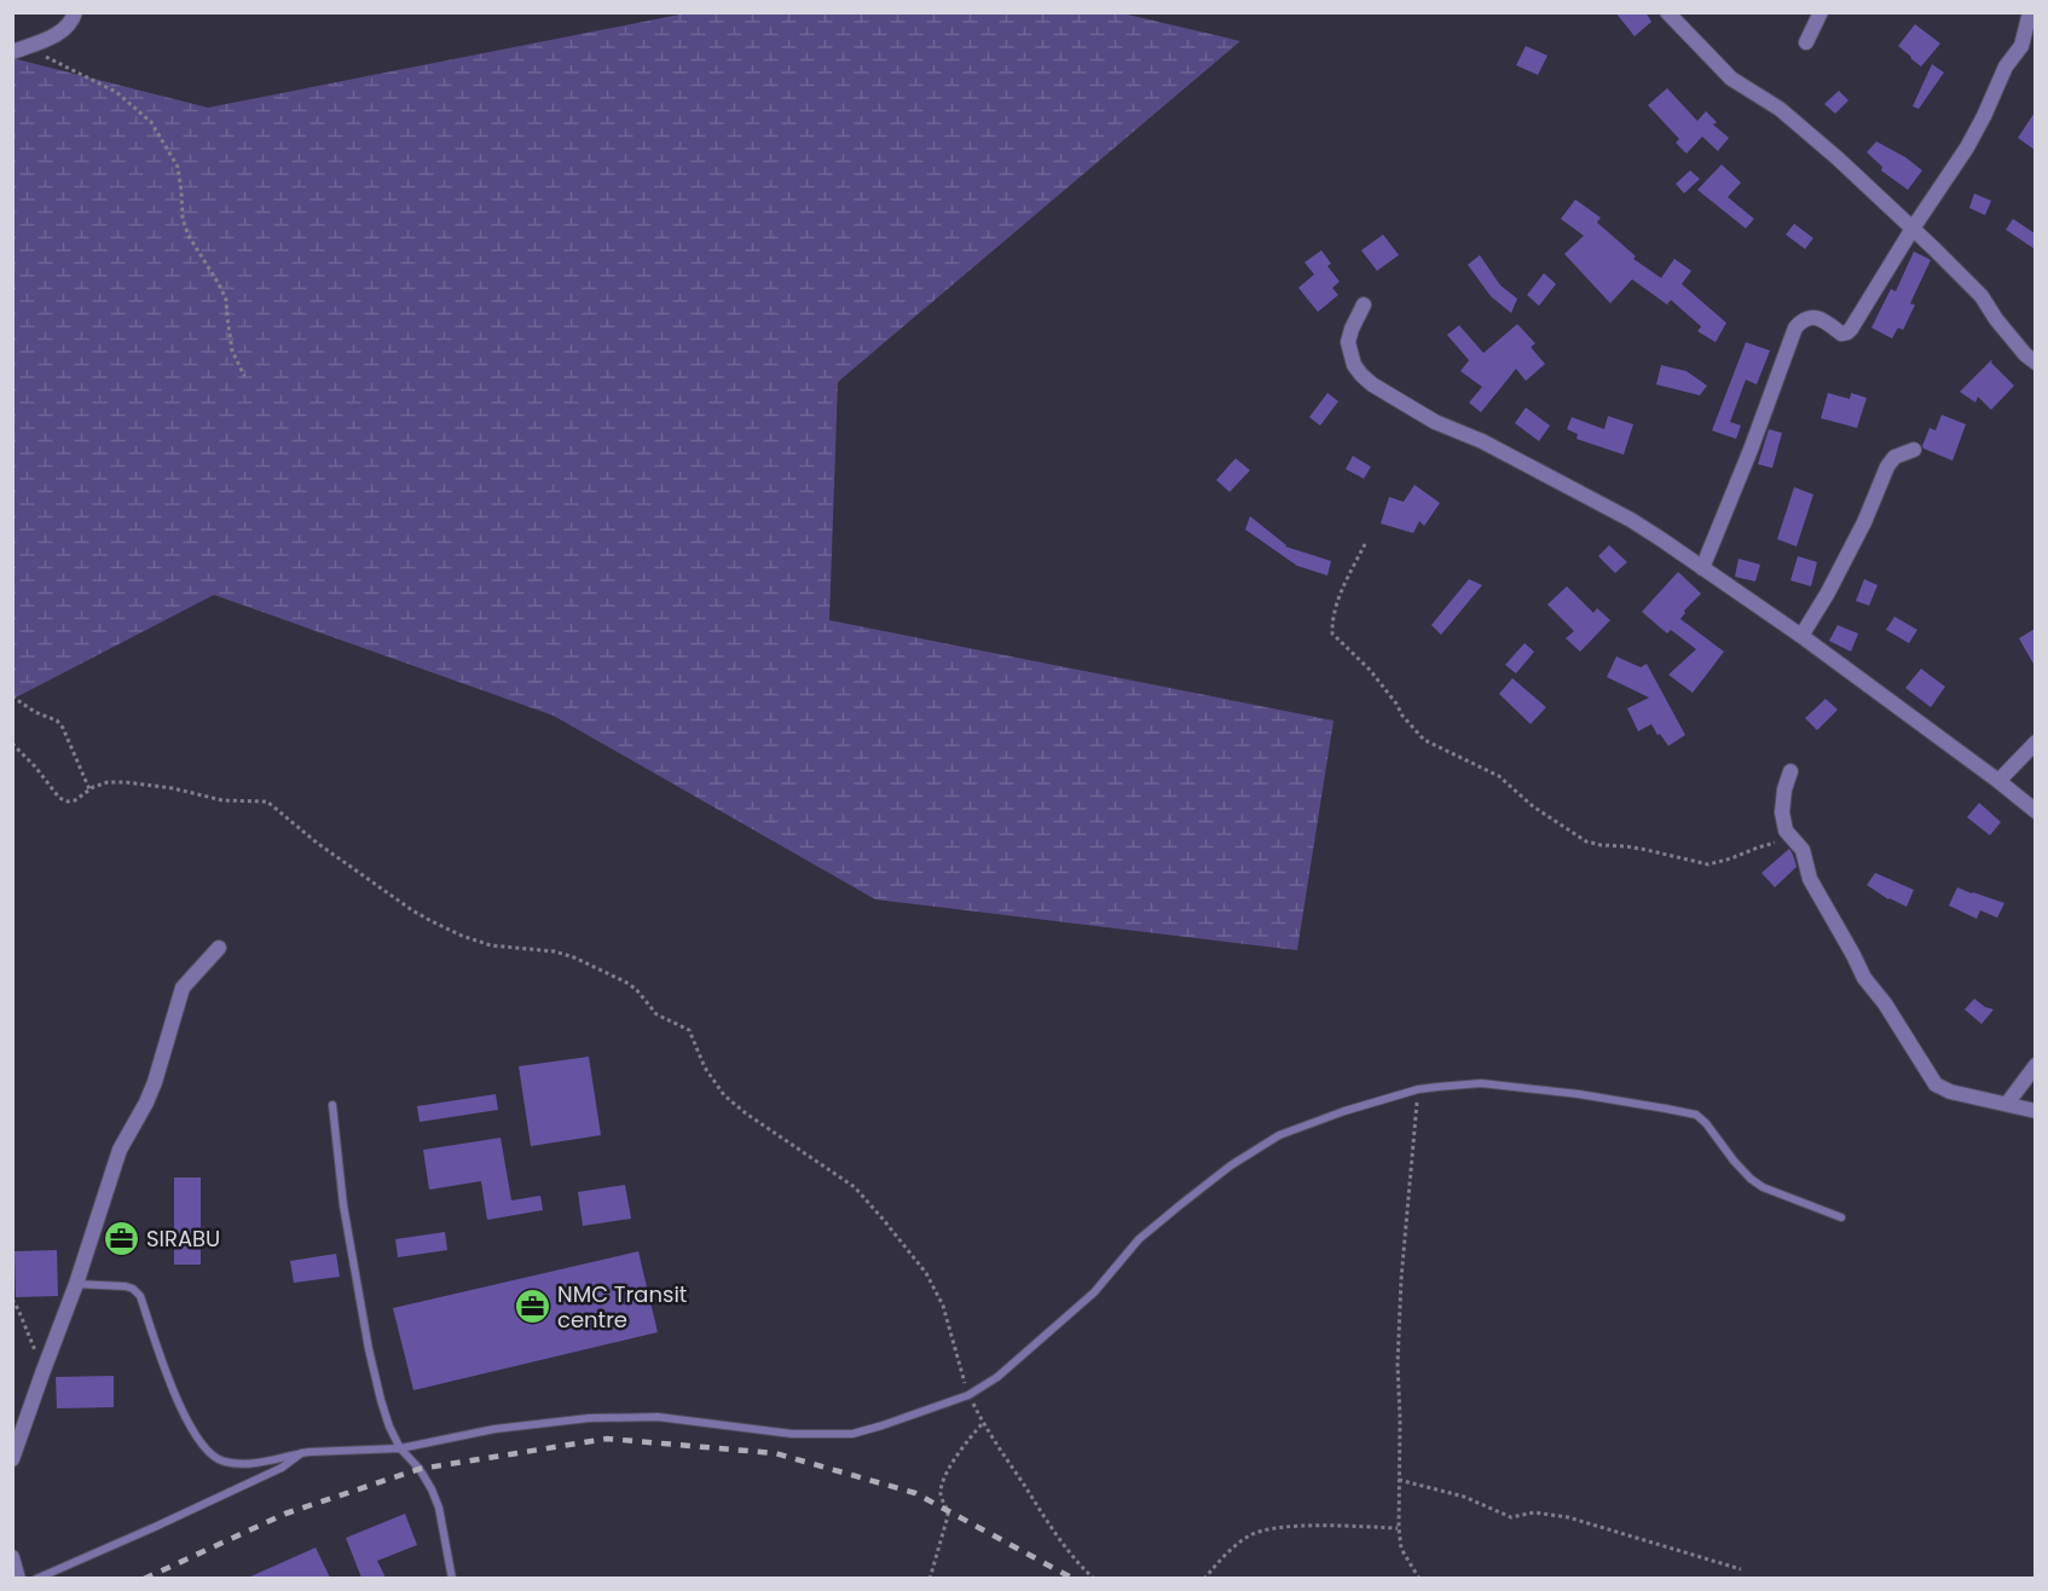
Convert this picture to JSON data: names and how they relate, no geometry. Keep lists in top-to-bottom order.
{
  "places": {
    "office": ["SIRABU", "NMC Transit centre"]
  }
}
